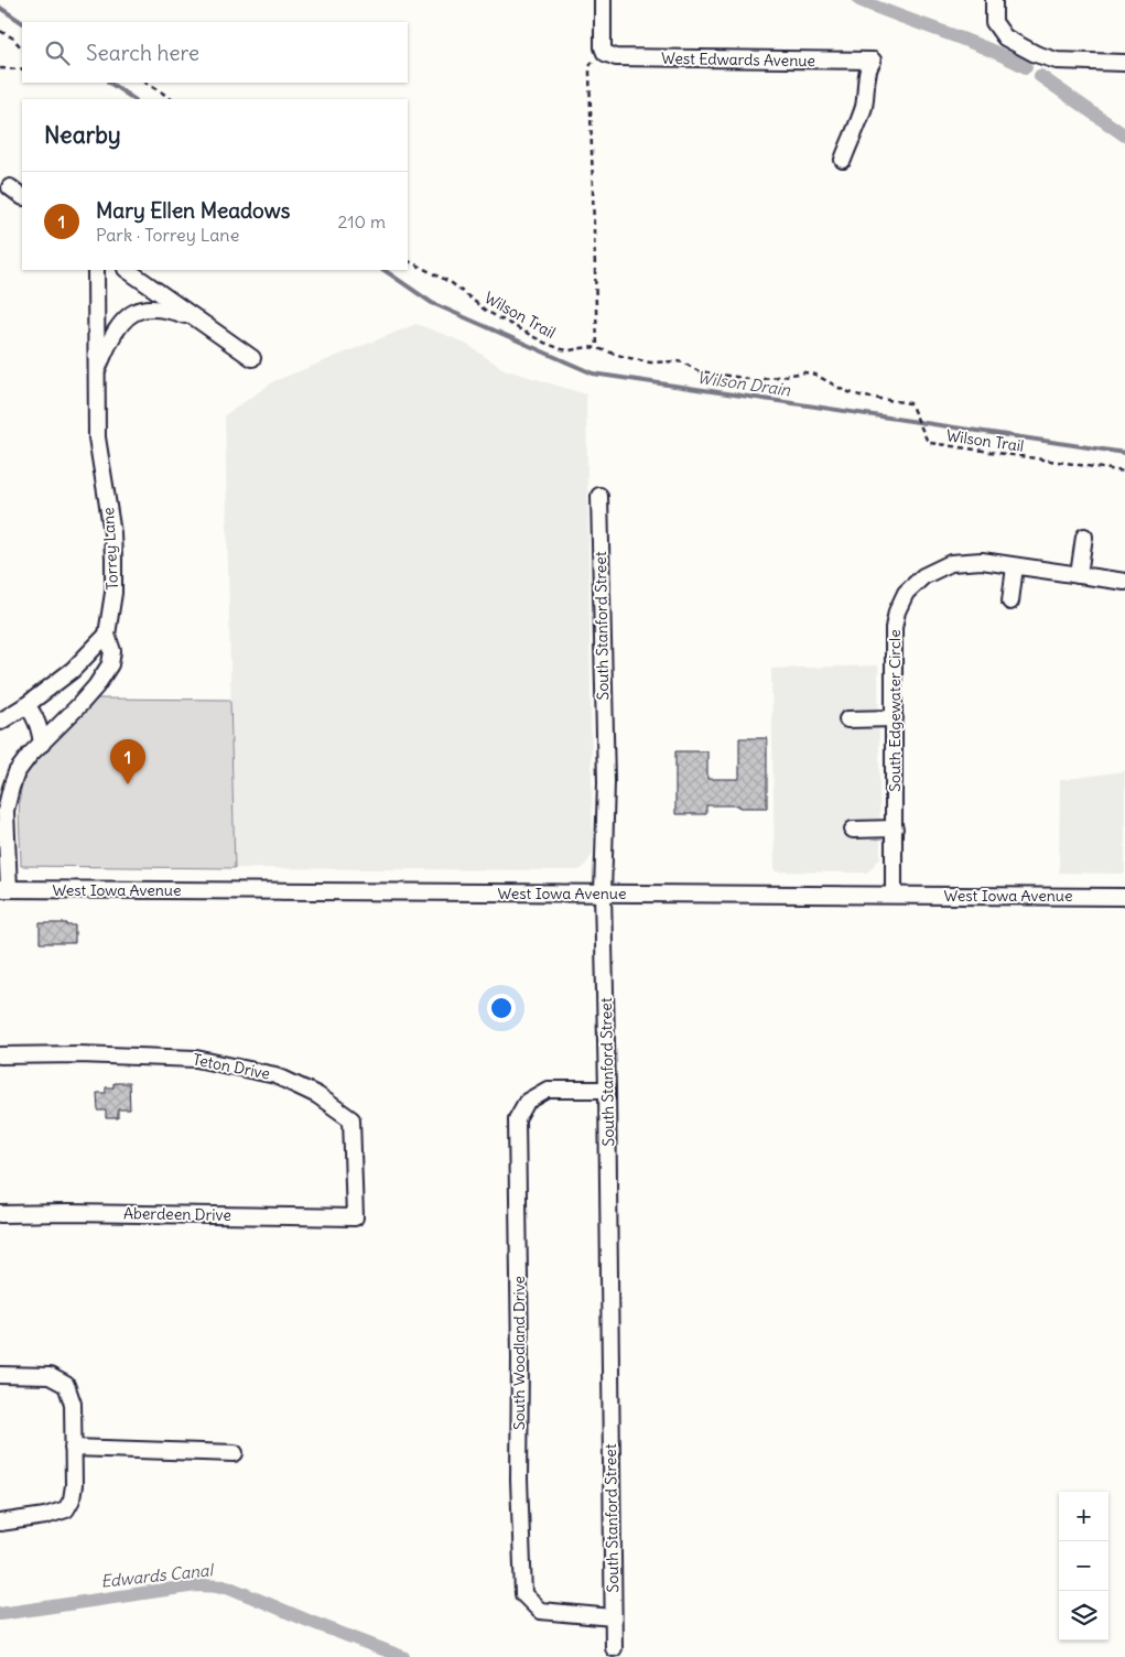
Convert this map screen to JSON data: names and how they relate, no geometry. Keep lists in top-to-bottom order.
{
  "streets": {
    "street": [
      "West Edwards Avenue",
      "Torrey Lane",
      "South Stanford Street",
      "South Edgewater Circle",
      "West Iowa Avenue",
      "Teton Drive",
      "Aberdeen Drive",
      "South Woodland Drive"
    ],
    "path": ["Wilson Trail"]
  },
  "crossings": [
    ["Torrey Lane", "West Iowa Avenue"],
    ["South Stanford Street", "West Iowa Avenue"],
    ["South Stanford Street", "South Woodland Drive"],
    ["South Edgewater Circle", "West Iowa Avenue"],
    ["Teton Drive", "Aberdeen Drive"]
  ],
  "water": ["Wilson Drain", "Edwards Canal"],
  "page": {
    "search": "Search here",
    "heading": "Nearby",
    "list": [
      {
        "mark": "1",
        "name": "Mary Ellen Meadows",
        "note": "Park · Torrey Lane",
        "value": "210 m"
      }
    ],
    "pins": "1",
    "map_buttons": ["+", "−"]
  }
}
